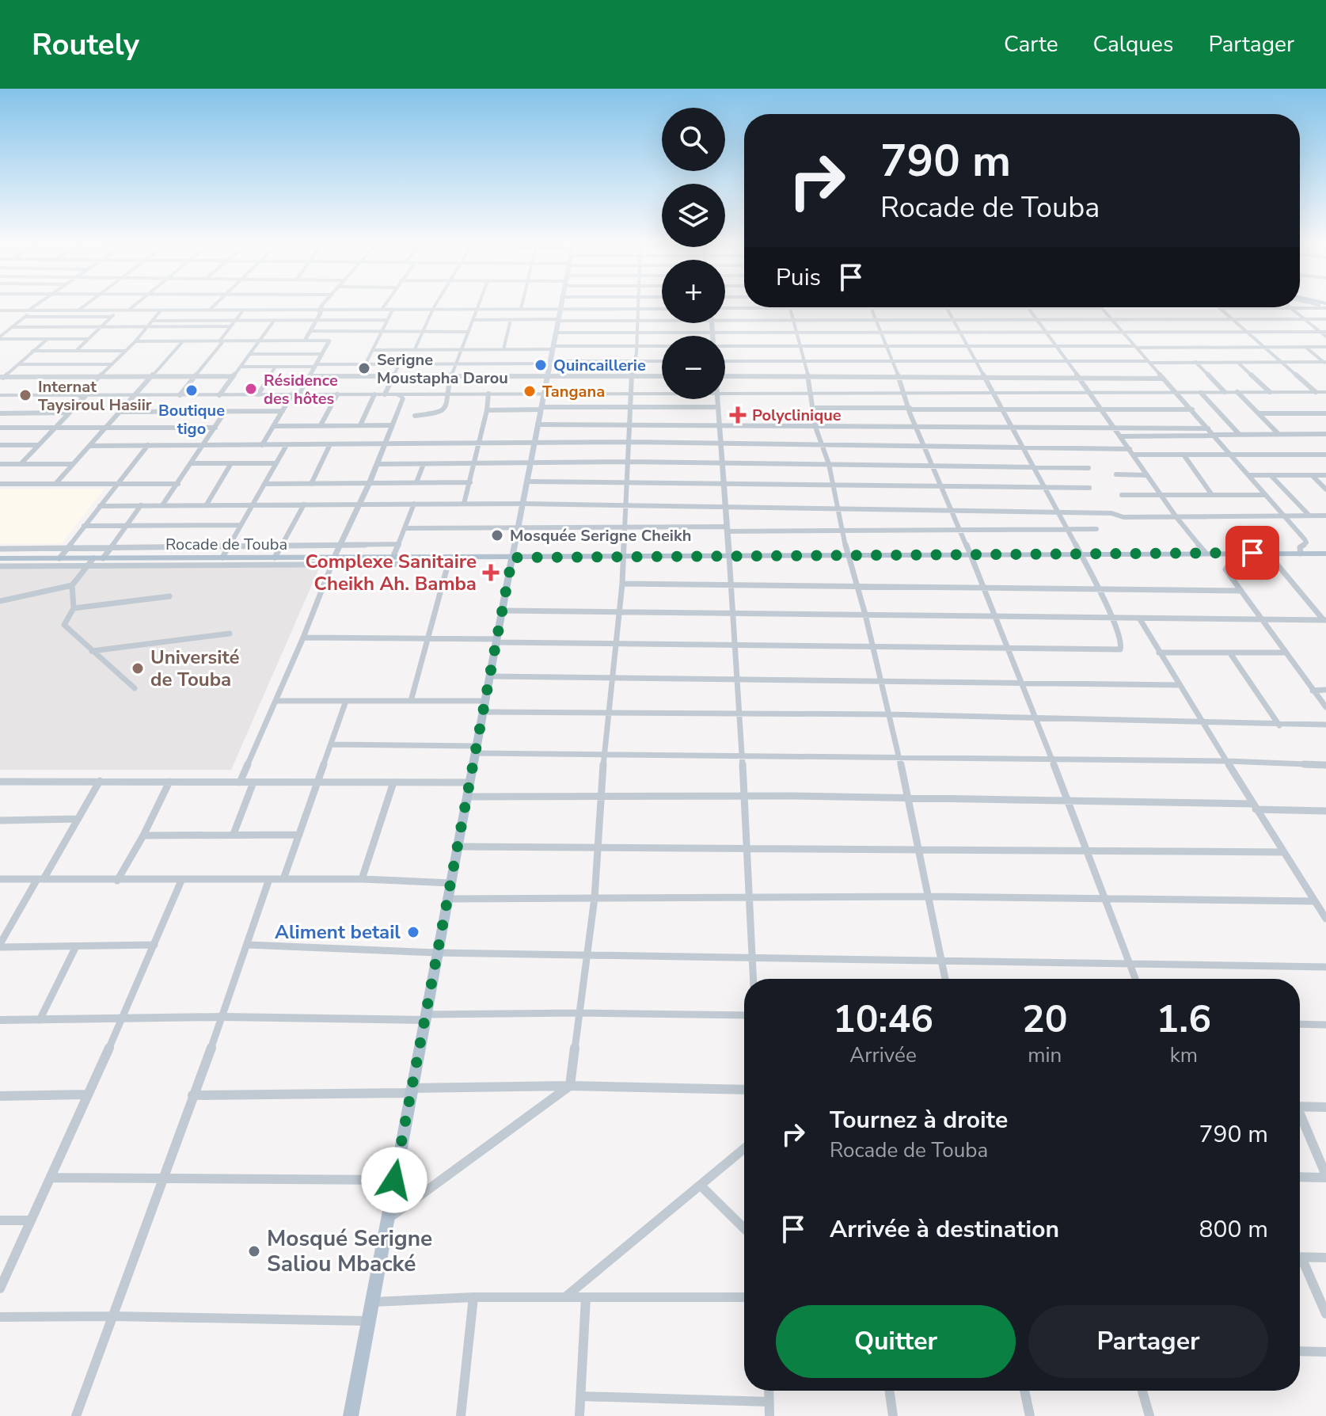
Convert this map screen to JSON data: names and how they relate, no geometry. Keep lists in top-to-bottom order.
{
  "streets": {
    "main road": ["Rocade de Touba"]
  },
  "places": {
    "other": [
      "Quincaillerie",
      "Serigne Moustapha Darou",
      "Résidence des hôtes",
      "Boutique tigo",
      "Tangana",
      "Internat Taysiroul Hasiir",
      "Mosquée Serigne Cheikh",
      "Université de Touba",
      "Aliment betail",
      "Mosqué Serigne Saliou Mbacké"
    ],
    "health": ["Polyclinique", "Complexe Sanitaire Cheikh Ah. Bamba"]
  },
  "page": {
    "header": "Routely",
    "nav": ["Carte", "Calques", "Partager"],
    "map_buttons": ["+", "−"],
    "turn": ["790 m", "Rocade de Touba"],
    "then": "Puis",
    "eta": [
      "10:46",
      "Arrivée",
      "20",
      "min",
      "1.6",
      "km"
    ],
    "list": [
      {
        "name": "Tournez à droite",
        "note": "Rocade de Touba",
        "value": "790 m"
      },
      {
        "name": "Arrivée à destination",
        "value": "800 m"
      }
    ],
    "buttons": ["Quitter", "Partager"]
  }
}
